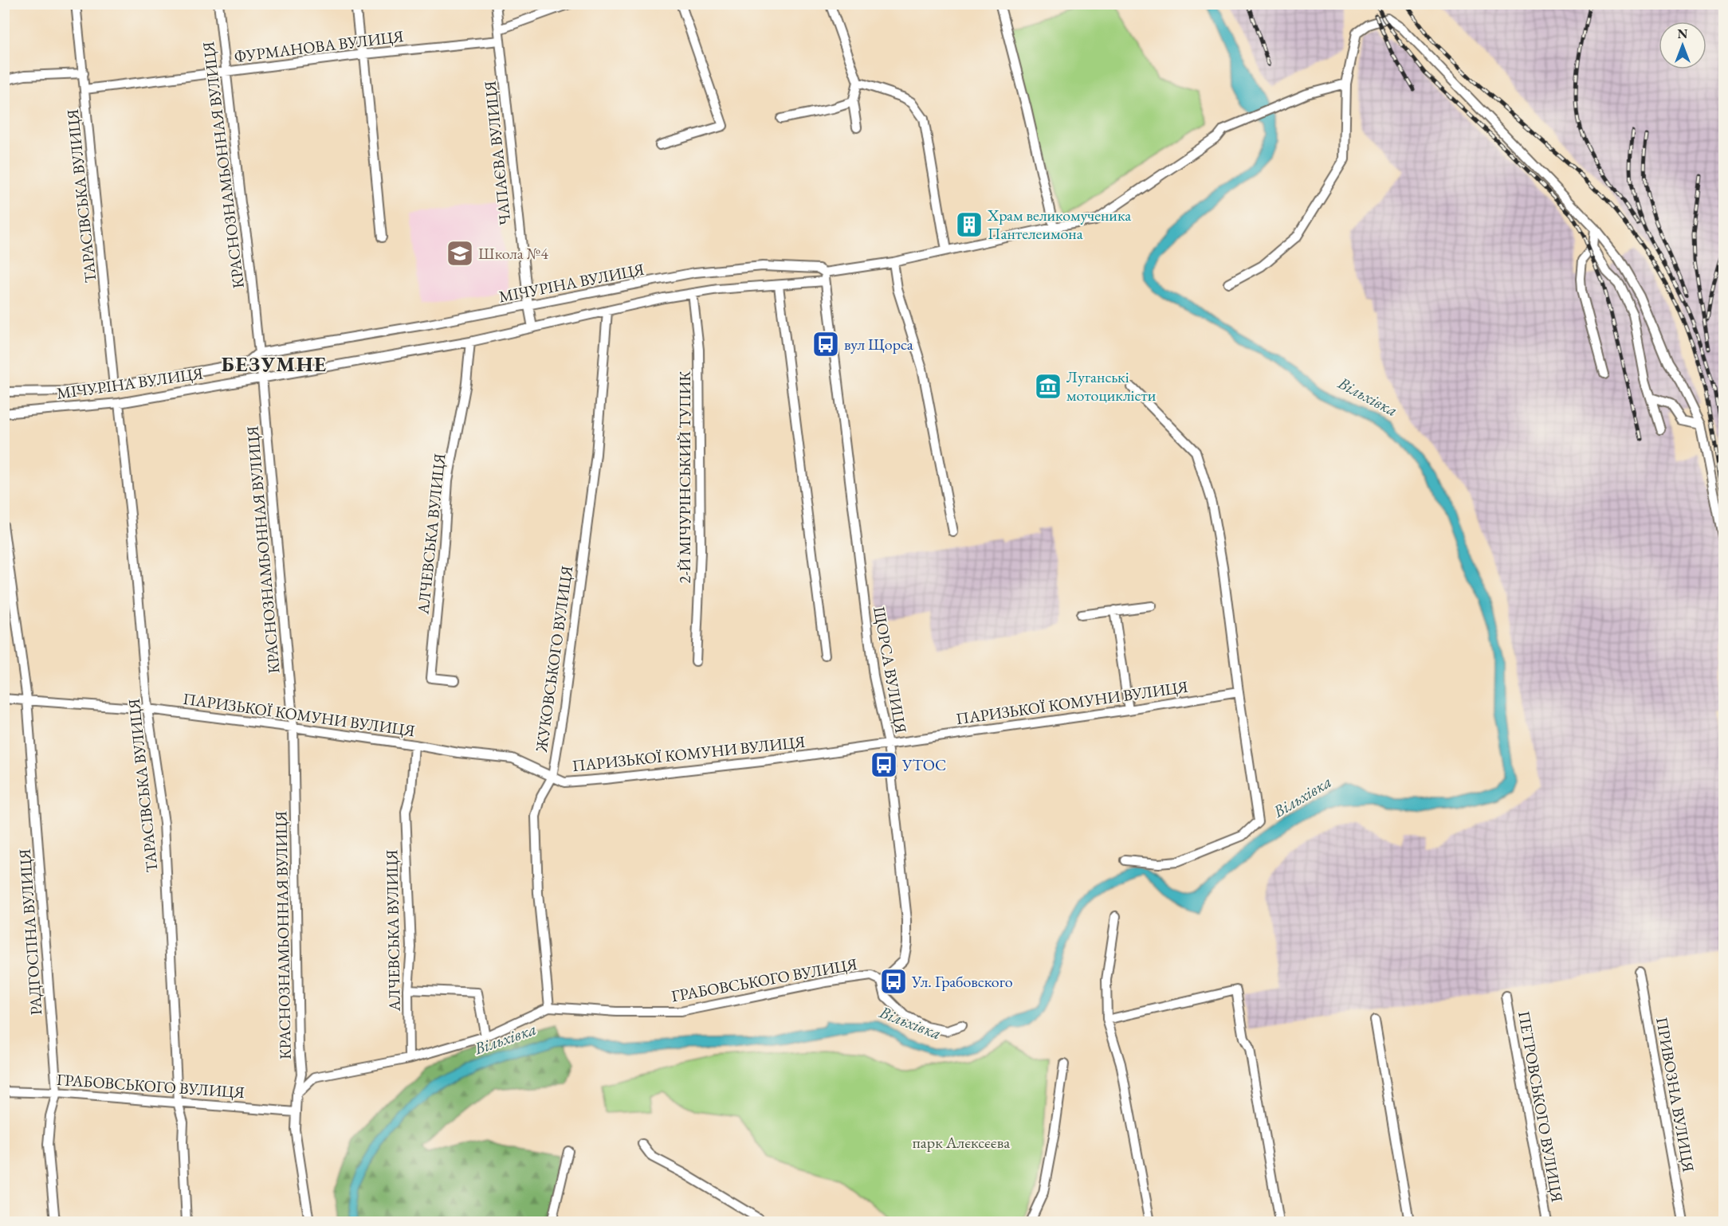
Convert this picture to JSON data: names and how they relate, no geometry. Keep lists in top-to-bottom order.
{
  "streets": {
    "street": [
      "ФУРМАНОВА ВУЛИЦЯ",
      "ЧАПАЄВА ВУЛИЦЯ",
      "КРАСНОЗНАМЬОННАЯ ВУЛИЦЯ",
      "ТАРАСІВСЬКА ВУЛИЦЯ",
      "МІЧУРІНА ВУЛИЦЯ",
      "2-Й МІЧУРІНСЬКИЙ ТУПИК",
      "АЛЧЕВСЬКА ВУЛИЦЯ",
      "ЖУКОВСЬКОГО ВУЛИЦЯ",
      "ЩОРСА ВУЛИЦЯ",
      "ПАРИЗЬКОЇ КОМУНИ ВУЛИЦЯ",
      "РАДГОСПНА ВУЛИЦЯ",
      "ГРАБОВСЬКОГО ВУЛИЦЯ",
      "ПРИВОЗНА ВУЛИЦЯ",
      "ПЕТРОВСЬКОГО ВУЛИЦЯ"
    ]
  },
  "crossings": [
    ["ФУРМАНОВА ВУЛИЦЯ", "ЧАПАЄВА ВУЛИЦЯ"],
    ["ФУРМАНОВА ВУЛИЦЯ", "КРАСНОЗНАМЬОННАЯ ВУЛИЦЯ"],
    ["ФУРМАНОВА ВУЛИЦЯ", "ТАРАСІВСЬКА ВУЛИЦЯ"],
    ["ЧАПАЄВА ВУЛИЦЯ", "МІЧУРІНА ВУЛИЦЯ"],
    ["КРАСНОЗНАМЬОННАЯ ВУЛИЦЯ", "МІЧУРІНА ВУЛИЦЯ"],
    ["КРАСНОЗНАМЬОННАЯ ВУЛИЦЯ", "ПАРИЗЬКОЇ КОМУНИ ВУЛИЦЯ"],
    ["КРАСНОЗНАМЬОННАЯ ВУЛИЦЯ", "ГРАБОВСЬКОГО ВУЛИЦЯ"],
    ["ТАРАСІВСЬКА ВУЛИЦЯ", "МІЧУРІНА ВУЛИЦЯ"],
    ["ТАРАСІВСЬКА ВУЛИЦЯ", "ПАРИЗЬКОЇ КОМУНИ ВУЛИЦЯ"],
    ["ТАРАСІВСЬКА ВУЛИЦЯ", "ГРАБОВСЬКОГО ВУЛИЦЯ"],
    ["МІЧУРІНА ВУЛИЦЯ", "2-Й МІЧУРІНСЬКИЙ ТУПИК"],
    ["МІЧУРІНА ВУЛИЦЯ", "АЛЧЕВСЬКА ВУЛИЦЯ"],
    ["МІЧУРІНА ВУЛИЦЯ", "ЖУКОВСЬКОГО ВУЛИЦЯ"],
    ["МІЧУРІНА ВУЛИЦЯ", "ЩОРСА ВУЛИЦЯ"],
    ["АЛЧЕВСЬКА ВУЛИЦЯ", "ПАРИЗЬКОЇ КОМУНИ ВУЛИЦЯ"],
    ["АЛЧЕВСЬКА ВУЛИЦЯ", "ГРАБОВСЬКОГО ВУЛИЦЯ"],
    ["ЖУКОВСЬКОГО ВУЛИЦЯ", "ПАРИЗЬКОЇ КОМУНИ ВУЛИЦЯ"],
    ["ЖУКОВСЬКОГО ВУЛИЦЯ", "ГРАБОВСЬКОГО ВУЛИЦЯ"],
    ["ЩОРСА ВУЛИЦЯ", "ПАРИЗЬКОЇ КОМУНИ ВУЛИЦЯ"],
    ["ЩОРСА ВУЛИЦЯ", "ГРАБОВСЬКОГО ВУЛИЦЯ"],
    ["ПАРИЗЬКОЇ КОМУНИ ВУЛИЦЯ", "РАДГОСПНА ВУЛИЦЯ"],
    ["РАДГОСПНА ВУЛИЦЯ", "ГРАБОВСЬКОГО ВУЛИЦЯ"]
  ],
  "districts": ["БЕЗУМНЕ"],
  "water": ["Вільхівка"],
  "parks": ["парк Алєксєєва"],
  "places": {
    "building": ["Храм великомученика Пантелеимона"],
    "school or university": ["Школа №4"],
    "bus stop": ["вул Щорса", "УТОС", "Ул. Грабовского"],
    "museum": ["Луганські мотоциклісти"]
  },
  "north": "top"
}
